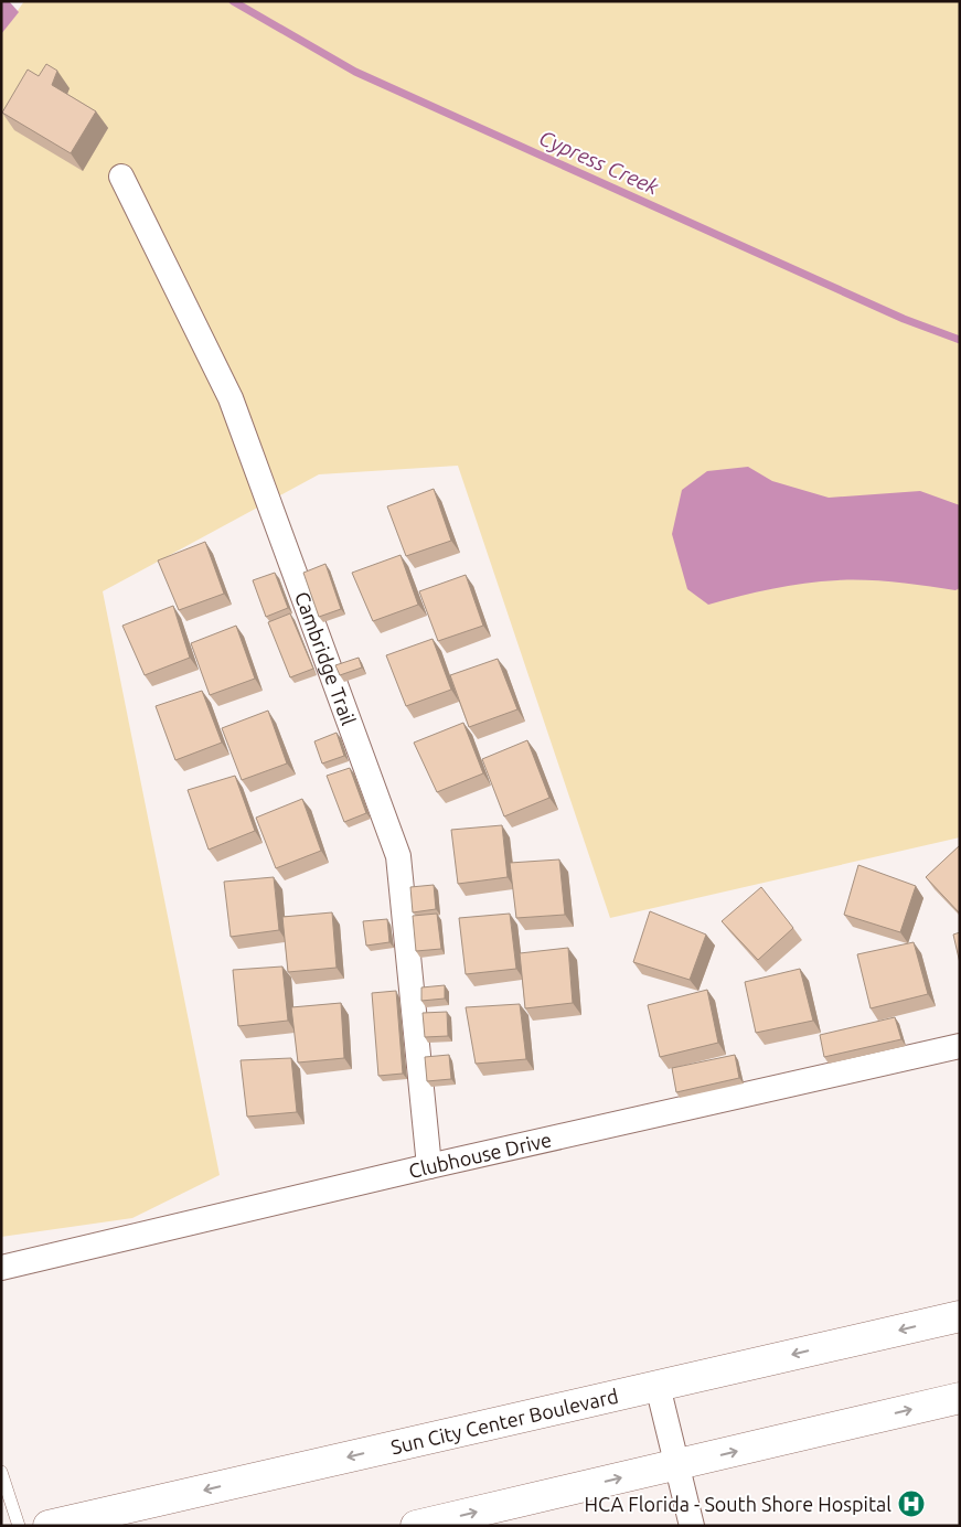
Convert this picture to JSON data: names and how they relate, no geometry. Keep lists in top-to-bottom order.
{
  "streets": {
    "main road": ["Sun City Center Boulevard"],
    "street": ["Cambridge Trail", "Clubhouse Drive"]
  },
  "crossings": [
    ["Cambridge Trail", "Clubhouse Drive"]
  ],
  "water": ["Cypress Creek"],
  "places": {
    "hospital": ["HCA Florida - South Shore Hospital"]
  }
}
